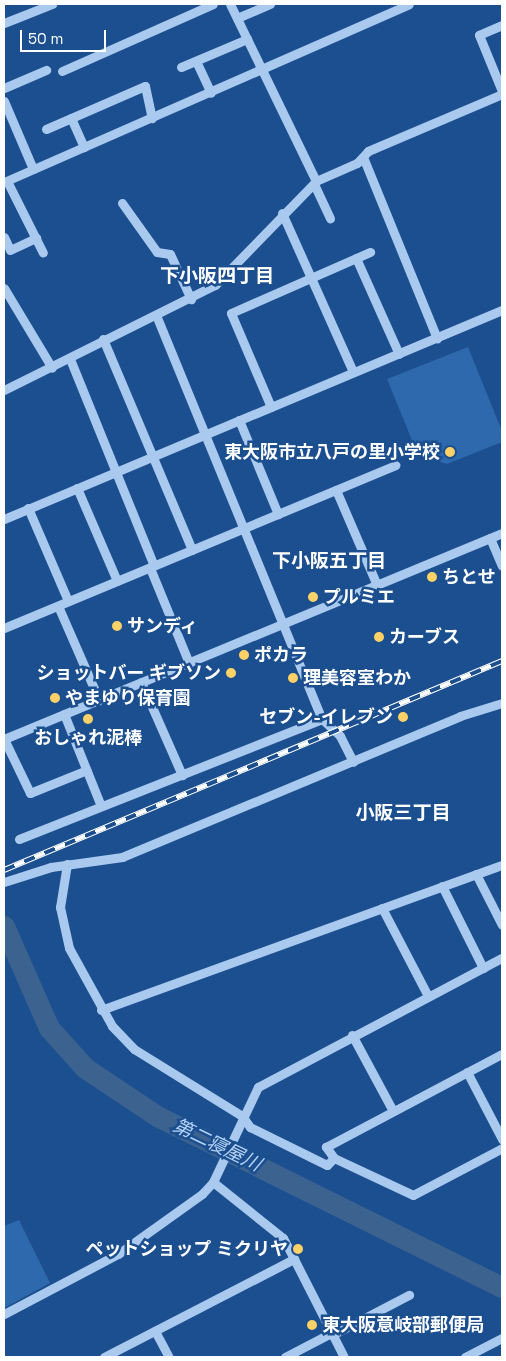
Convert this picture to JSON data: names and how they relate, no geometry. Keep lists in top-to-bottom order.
{
  "districts": ["下小阪四丁目", "下小阪五丁目", "小阪三丁目"],
  "water": ["第二寝屋川"],
  "places": [
    "東大阪市立八戸の里小学校",
    "ちとせ",
    "プルミエ",
    "サンディ",
    "カーブス",
    "ポカラ",
    "ショットバー ギブソン",
    "理美容室わか",
    "やまゆり保育園",
    "セブン-イレブン",
    "おしゃれ泥棒",
    "ペットショップ ミクリヤ",
    "東大阪意岐部郵便局"
  ],
  "scale_bar": "50 m"
}
